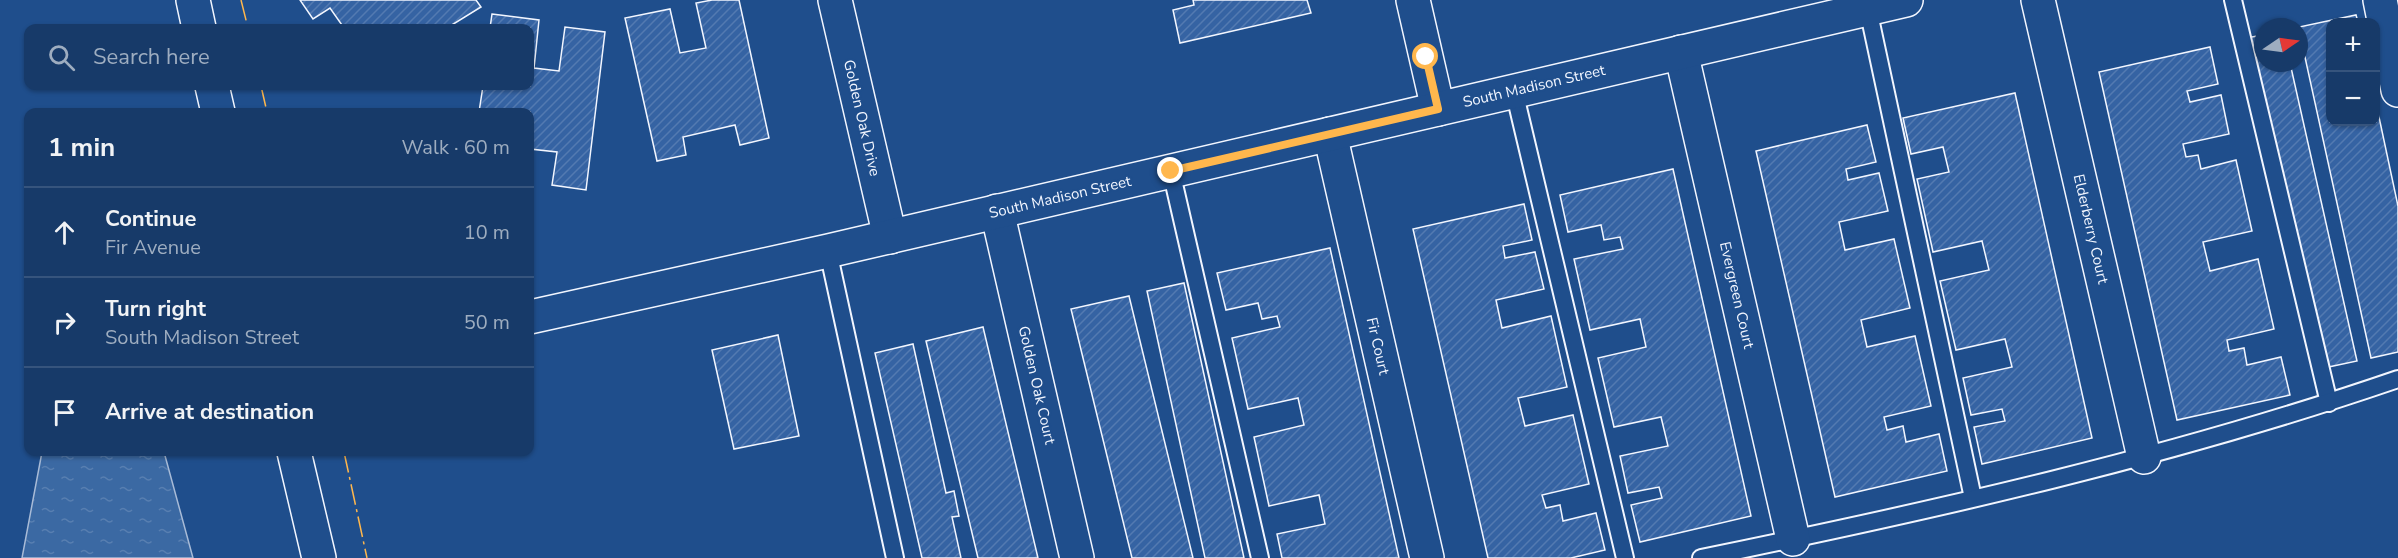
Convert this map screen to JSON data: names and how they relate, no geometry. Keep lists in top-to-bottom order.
{
  "streets": {
    "street": [
      "South Madison Street",
      "Golden Oak Drive",
      "Elderberry Court",
      "Evergreen Court",
      "Fir Court",
      "Golden Oak Court"
    ]
  },
  "crossings": [
    ["South Madison Street", "Golden Oak Drive"],
    ["South Madison Street", "Evergreen Court"],
    ["South Madison Street", "Fir Court"],
    ["South Madison Street", "Golden Oak Court"]
  ],
  "north": "right",
  "page": {
    "map_buttons": ["+", "−"],
    "search": "Search here",
    "heading": ["1 min", "Walk · 60 m"],
    "list": [
      ["Continue", "Fir Avenue", "10 m"],
      ["Turn right", "South Madison Street", "50 m"],
      "Arrive at destination"
    ]
  }
}
